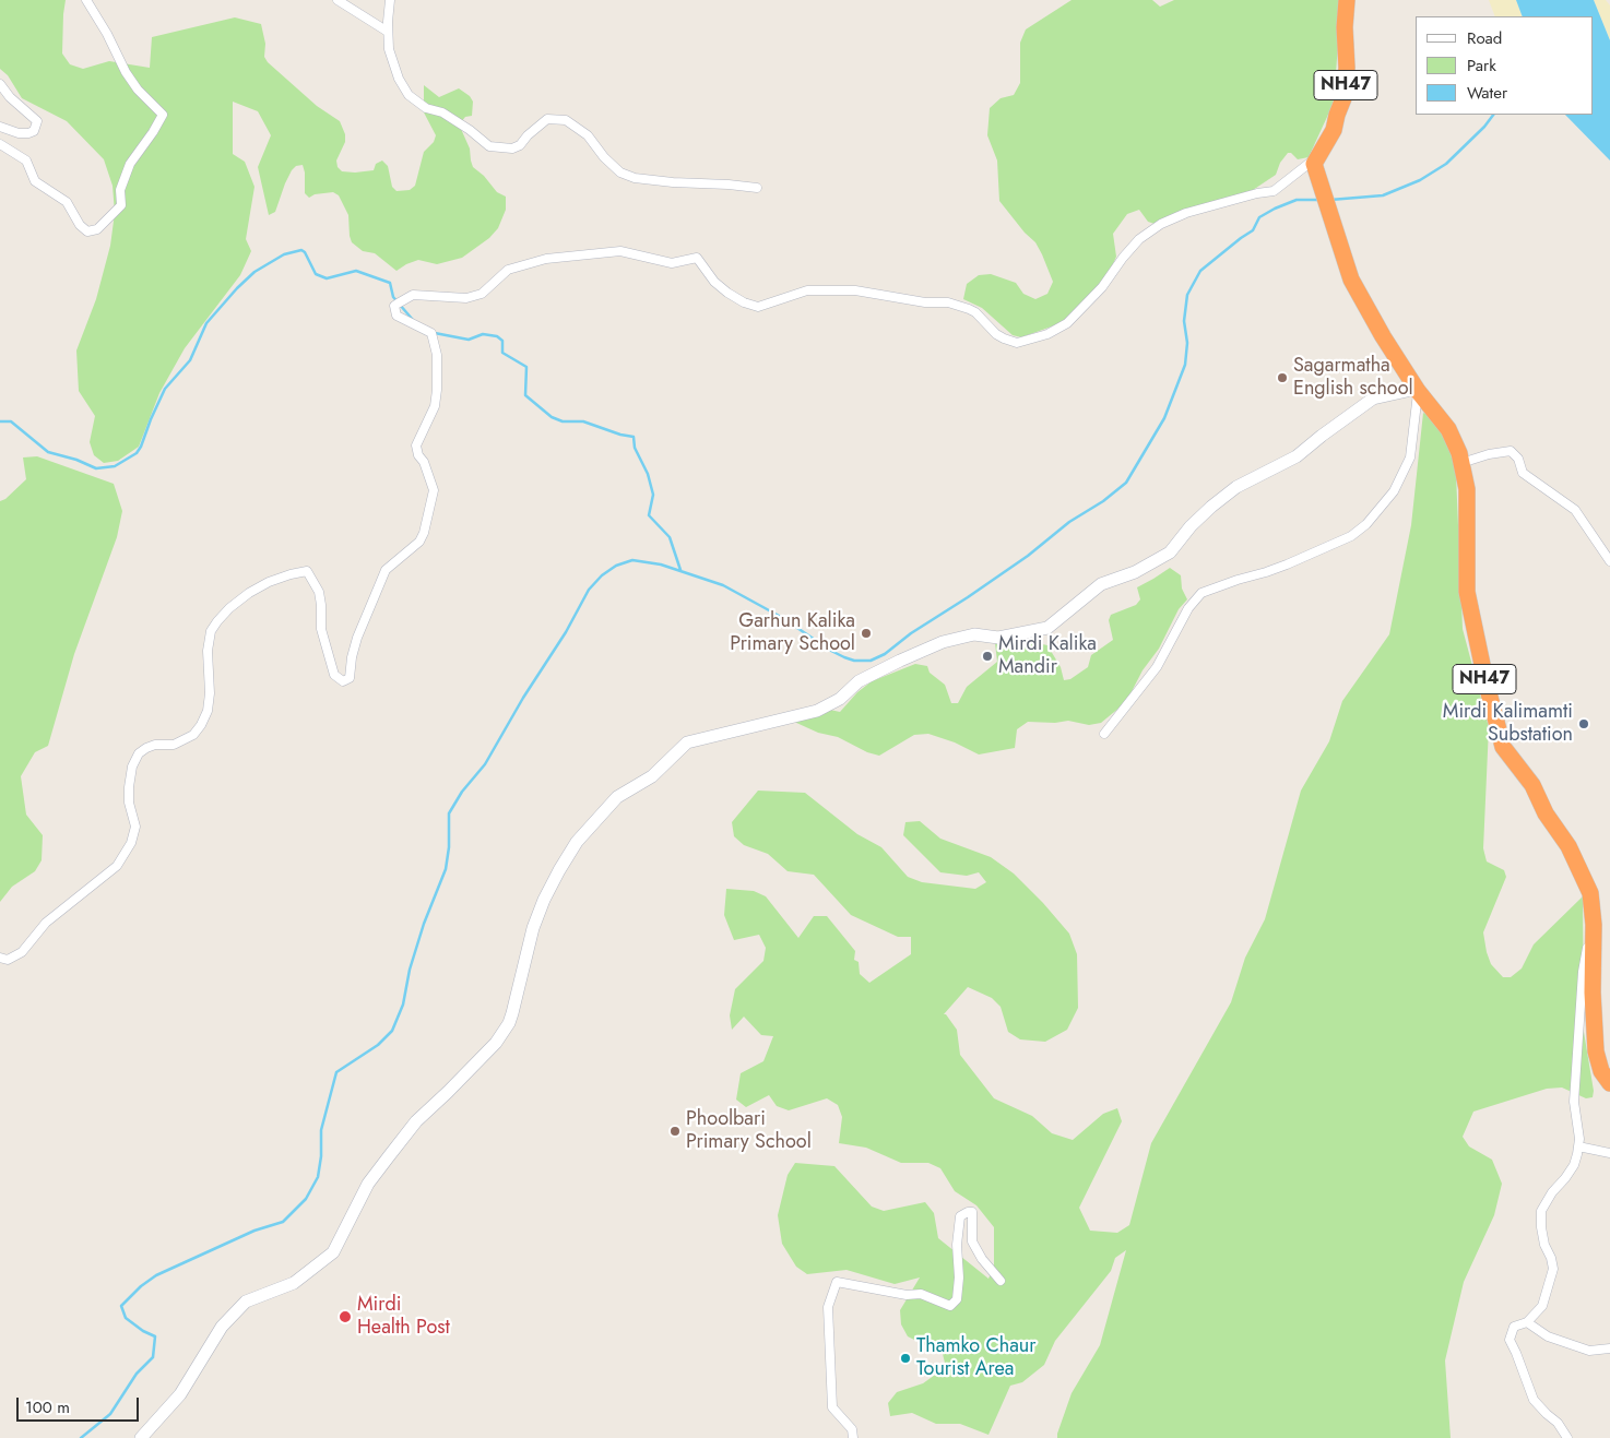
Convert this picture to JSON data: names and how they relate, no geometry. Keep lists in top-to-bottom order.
{
  "streets": {
    "highway": ["NH47"]
  },
  "places": [
    "Sagarmatha English school",
    "Garhun Kalika Primary School",
    "Mirdi Kalika Mandir",
    "Mirdi Kalimamti Substation",
    "Phoolbari Primary School",
    "Mirdi Health Post",
    "Thamko Chaur Tourist Area"
  ],
  "legend": ["Road", "Park", "Water"],
  "scale_bar": "100 m"
}
